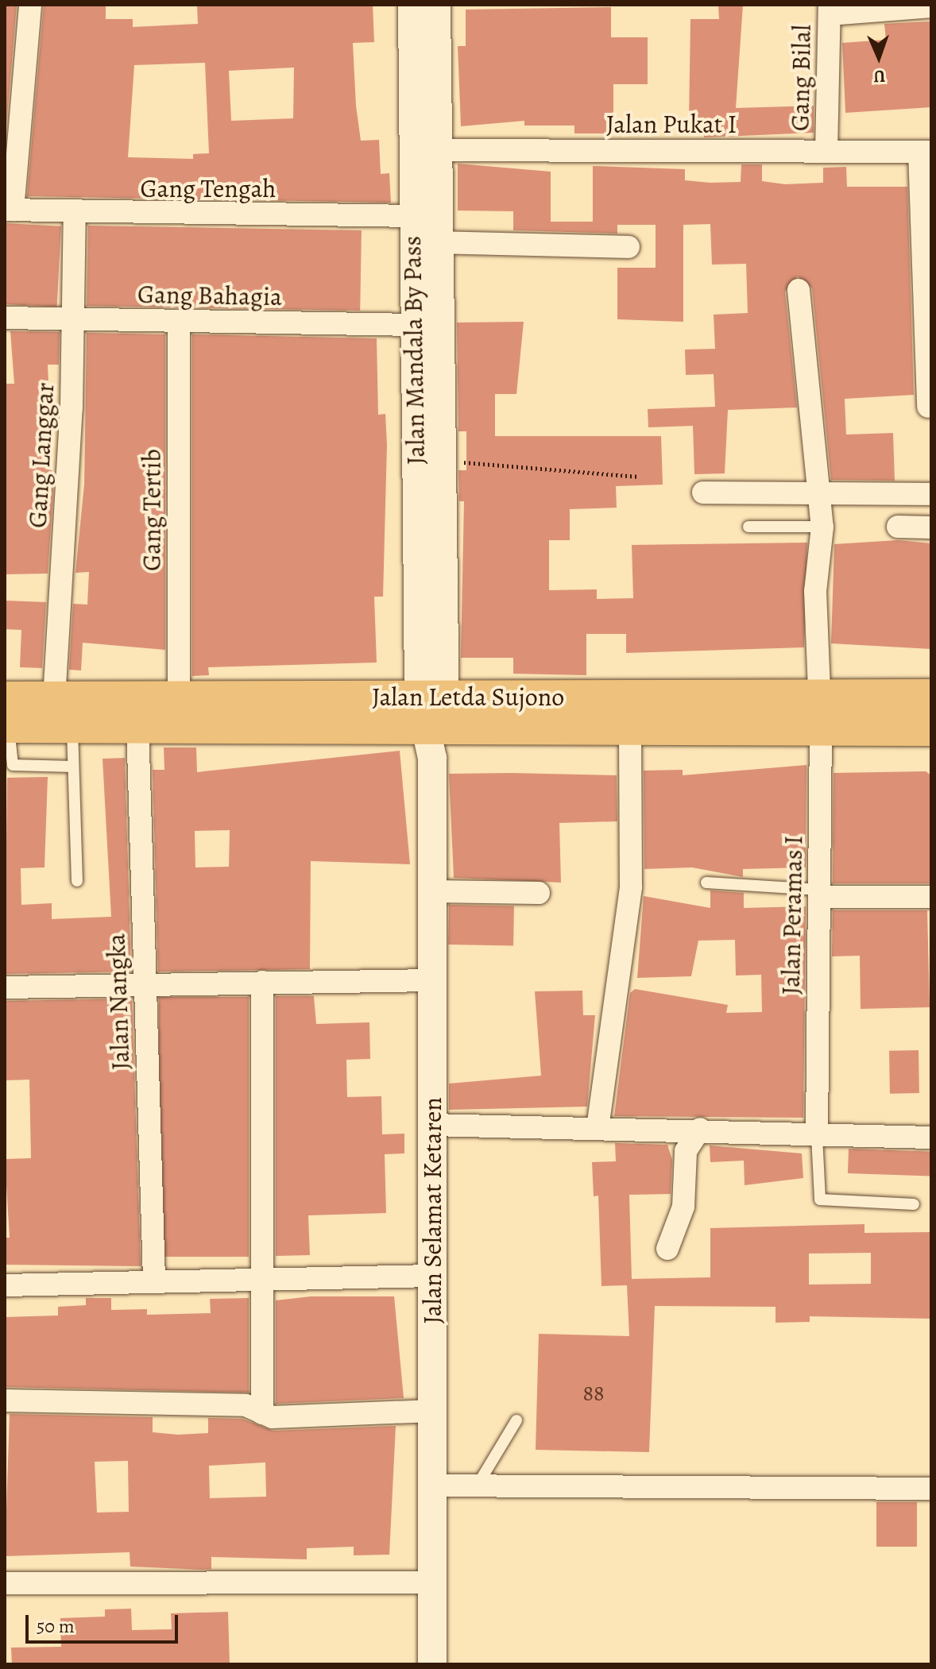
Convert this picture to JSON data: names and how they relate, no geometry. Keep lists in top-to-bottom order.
{
  "streets": {
    "highway": ["Jalan Letda Sujono"],
    "street": [
      "Gang Bilal",
      "Jalan Pukat I",
      "Gang Tengah",
      "Gang Bahagia",
      "Jalan Mandala By Pass",
      "Gang Langgar",
      "Gang Tertib",
      "Jalan Peramas I",
      "Jalan Nangka",
      "Jalan Selamat Ketaren"
    ]
  },
  "crossings": [
    ["Gang Bilal", "Jalan Pukat I"],
    ["Jalan Pukat I", "Jalan Mandala By Pass"],
    ["Gang Tengah", "Jalan Mandala By Pass"],
    ["Gang Tengah", "Gang Langgar"],
    ["Gang Bahagia", "Jalan Mandala By Pass"],
    ["Gang Bahagia", "Gang Langgar"],
    ["Gang Bahagia", "Gang Tertib"],
    ["Jalan Mandala By Pass", "Jalan Letda Sujono"],
    ["Jalan Mandala By Pass", "Jalan Selamat Ketaren"],
    ["Gang Langgar", "Jalan Letda Sujono"],
    ["Gang Tertib", "Jalan Letda Sujono"],
    ["Jalan Letda Sujono", "Jalan Peramas I"],
    ["Jalan Letda Sujono", "Jalan Nangka"],
    ["Jalan Letda Sujono", "Jalan Selamat Ketaren"]
  ],
  "house_numbers": ["88"],
  "scale_bar": "50 m",
  "north": "bottom"
}
